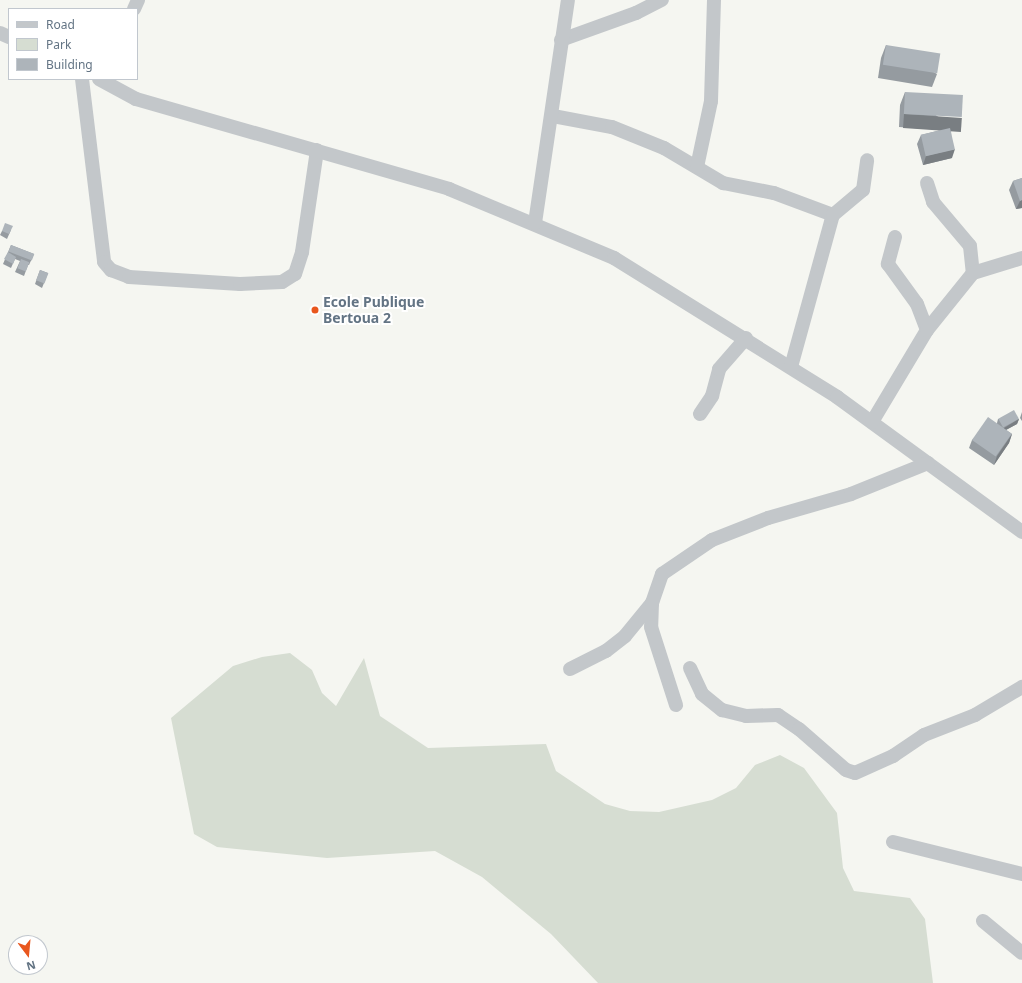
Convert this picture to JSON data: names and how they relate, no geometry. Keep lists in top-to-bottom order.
{
  "places": ["Ecole Publique Bertoua 2"],
  "legend": ["Road", "Park", "Building"],
  "north": "bottom"
}
